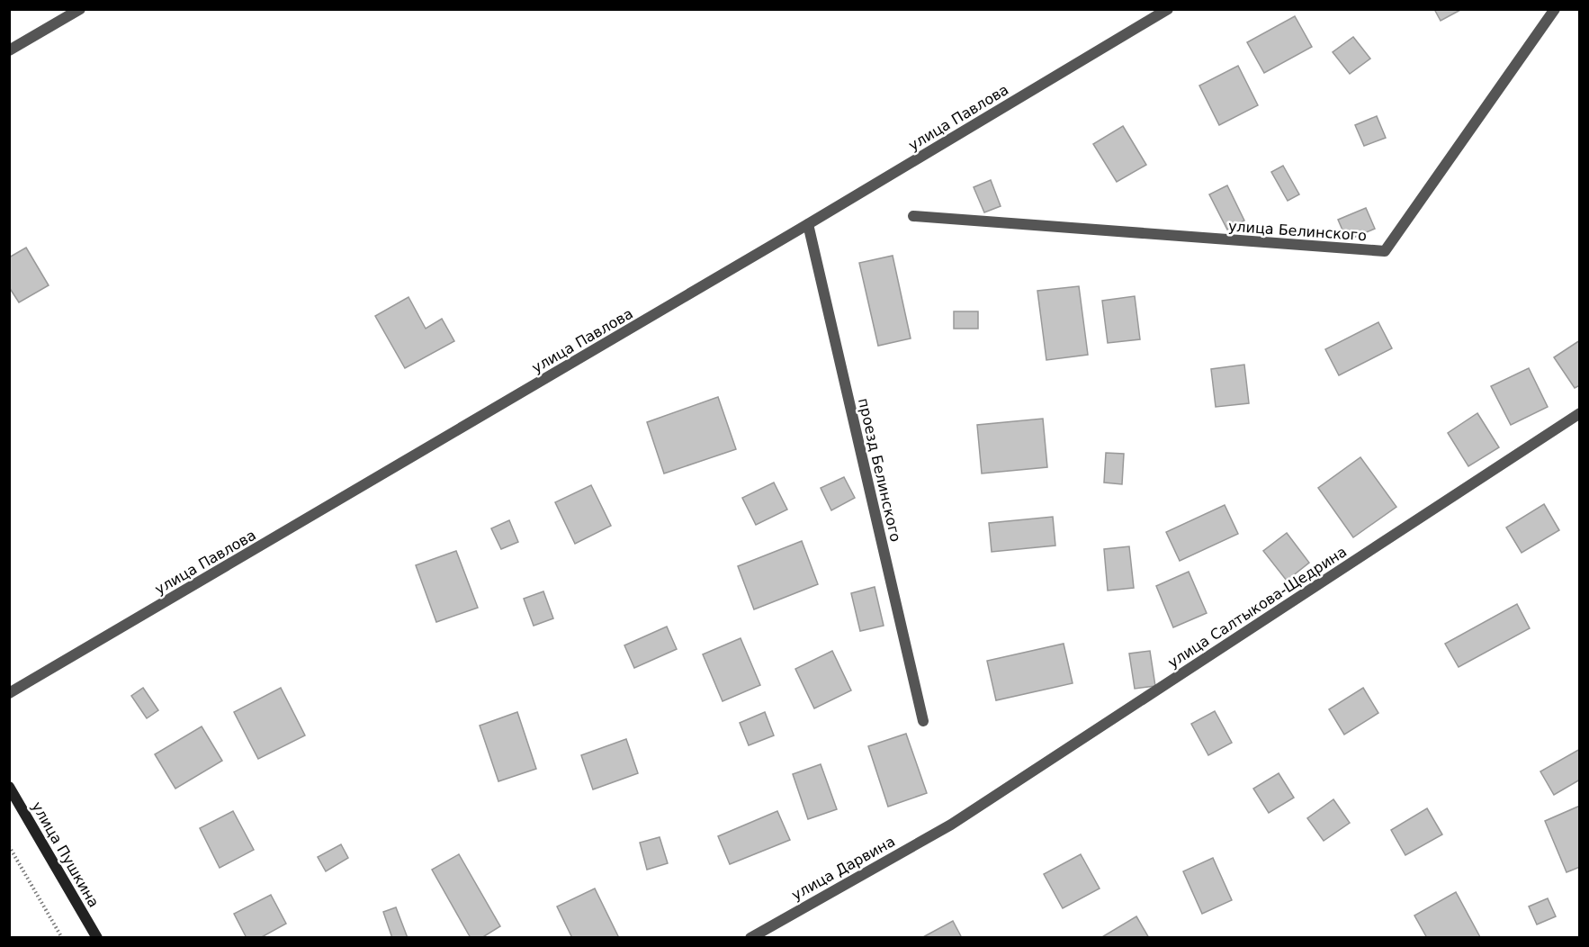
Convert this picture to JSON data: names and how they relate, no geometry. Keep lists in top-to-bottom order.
{
  "streets": {
    "main road": ["улица Пушкина"],
    "street": [
      "улица Павлова",
      "улица Белинского",
      "проезд Белинского",
      "улица Салтыкова-Щедрина",
      "улица Дарвина"
    ]
  },
  "crossings": [
    ["улица Павлова", "проезд Белинского"],
    ["улица Салтыкова-Щедрина", "улица Дарвина"]
  ]
}
